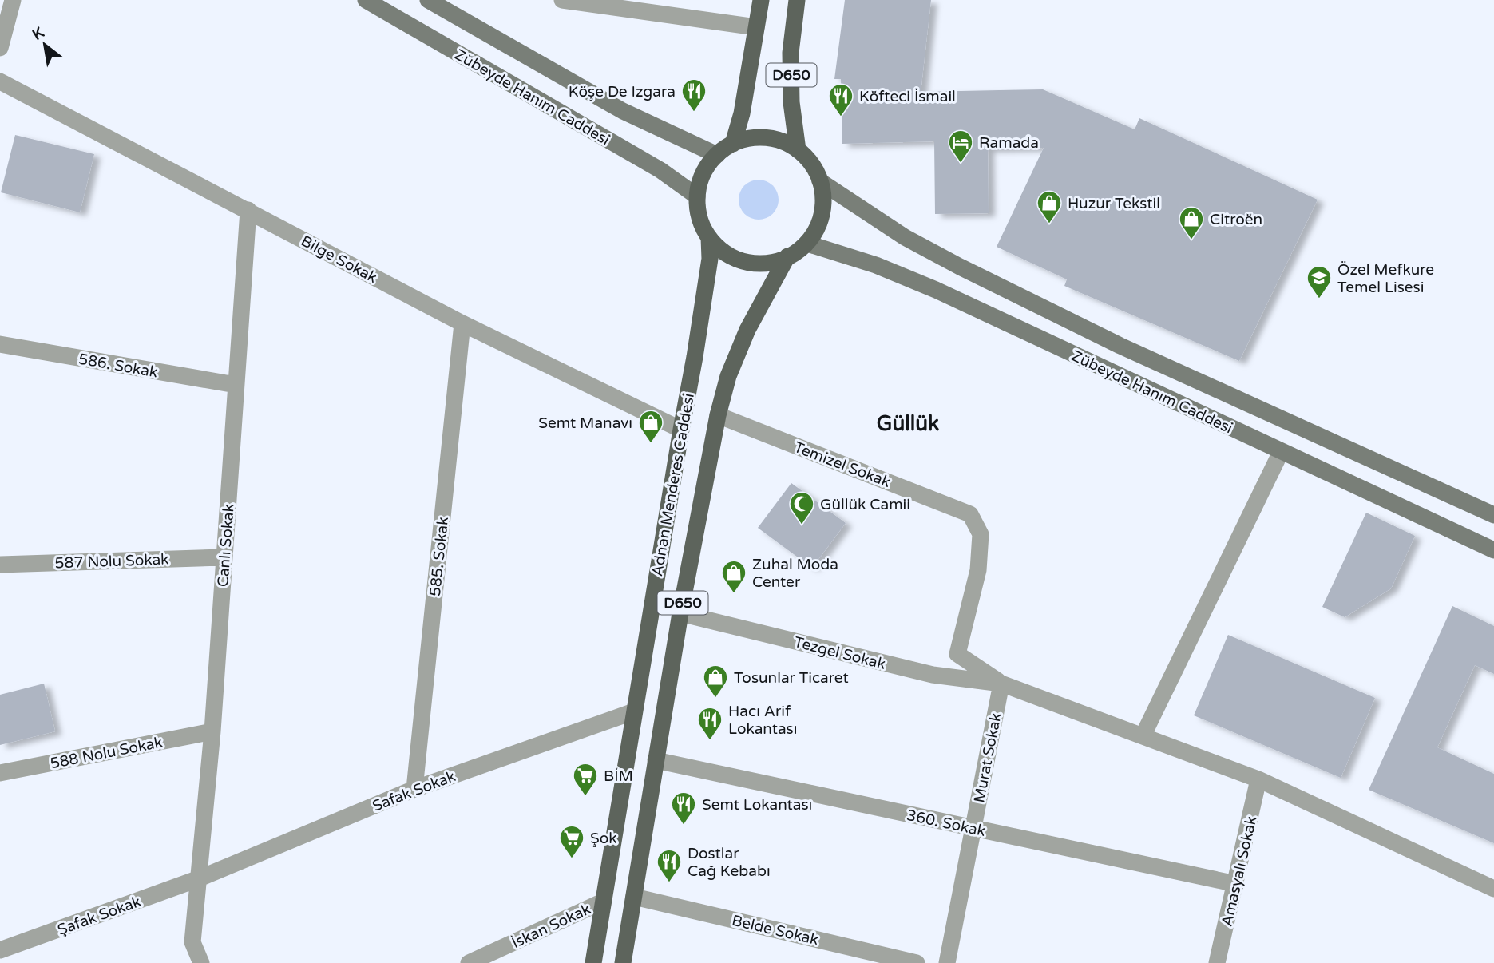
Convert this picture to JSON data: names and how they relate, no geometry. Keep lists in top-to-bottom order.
{
  "streets": {
    "main road": ["D650", "Zübeyde Hanım Caddesi", "Adnan Menderes Caddesi"],
    "street": [
      "Bilge Sokak",
      "586. Sokak",
      "Temizel Sokak",
      "Canlı Sokak",
      "585. Sokak",
      "587 Nolu Sokak",
      "Tezgel Sokak",
      "588 Nolu Sokak",
      "Murat Sokak",
      "Safak Sokak",
      "360. Sokak",
      "Amasyalı Sokak",
      "Şafak Sokak",
      "İskan Sokak",
      "Belde Sokak"
    ]
  },
  "crossings": [
    ["D650", "Zübeyde Hanım Caddesi"],
    ["D650", "Adnan Menderes Caddesi"],
    ["Zübeyde Hanım Caddesi", "Adnan Menderes Caddesi"],
    ["Bilge Sokak", "Adnan Menderes Caddesi"],
    ["Bilge Sokak", "Canlı Sokak"],
    ["Bilge Sokak", "585. Sokak"],
    ["586. Sokak", "Canlı Sokak"],
    ["Temizel Sokak", "Adnan Menderes Caddesi"],
    ["Temizel Sokak", "Tezgel Sokak"],
    ["Temizel Sokak", "Murat Sokak"],
    ["Adnan Menderes Caddesi", "Tezgel Sokak"],
    ["Adnan Menderes Caddesi", "Safak Sokak"],
    ["Adnan Menderes Caddesi", "360. Sokak"],
    ["Adnan Menderes Caddesi", "İskan Sokak"],
    ["Adnan Menderes Caddesi", "Belde Sokak"],
    ["Canlı Sokak", "587 Nolu Sokak"],
    ["Canlı Sokak", "588 Nolu Sokak"],
    ["Canlı Sokak", "Safak Sokak"],
    ["Canlı Sokak", "Şafak Sokak"],
    ["585. Sokak", "Safak Sokak"],
    ["Tezgel Sokak", "Murat Sokak"],
    ["Murat Sokak", "360. Sokak"],
    ["Safak Sokak", "Şafak Sokak"],
    ["360. Sokak", "Amasyalı Sokak"]
  ],
  "districts": ["Güllük"],
  "places": {
    "restaurant": [
      "Köşe De Izgara",
      "Köfteci İsmail",
      "Hacı Arif Lokantası",
      "Semt Lokantası",
      "Dostlar Cağ Kebabı"
    ],
    "hotel": ["Ramada"],
    "shop": [
      "Huzur Tekstil",
      "Citroën",
      "Semt Manavı",
      "Zuhal Moda Center",
      "Tosunlar Ticaret"
    ],
    "school or university": ["Özel Mefkure Temel Lisesi"],
    "mosque": ["Güllük Camii"],
    "supermarket": ["BİM", "Şok"]
  },
  "north": "top left"
}
